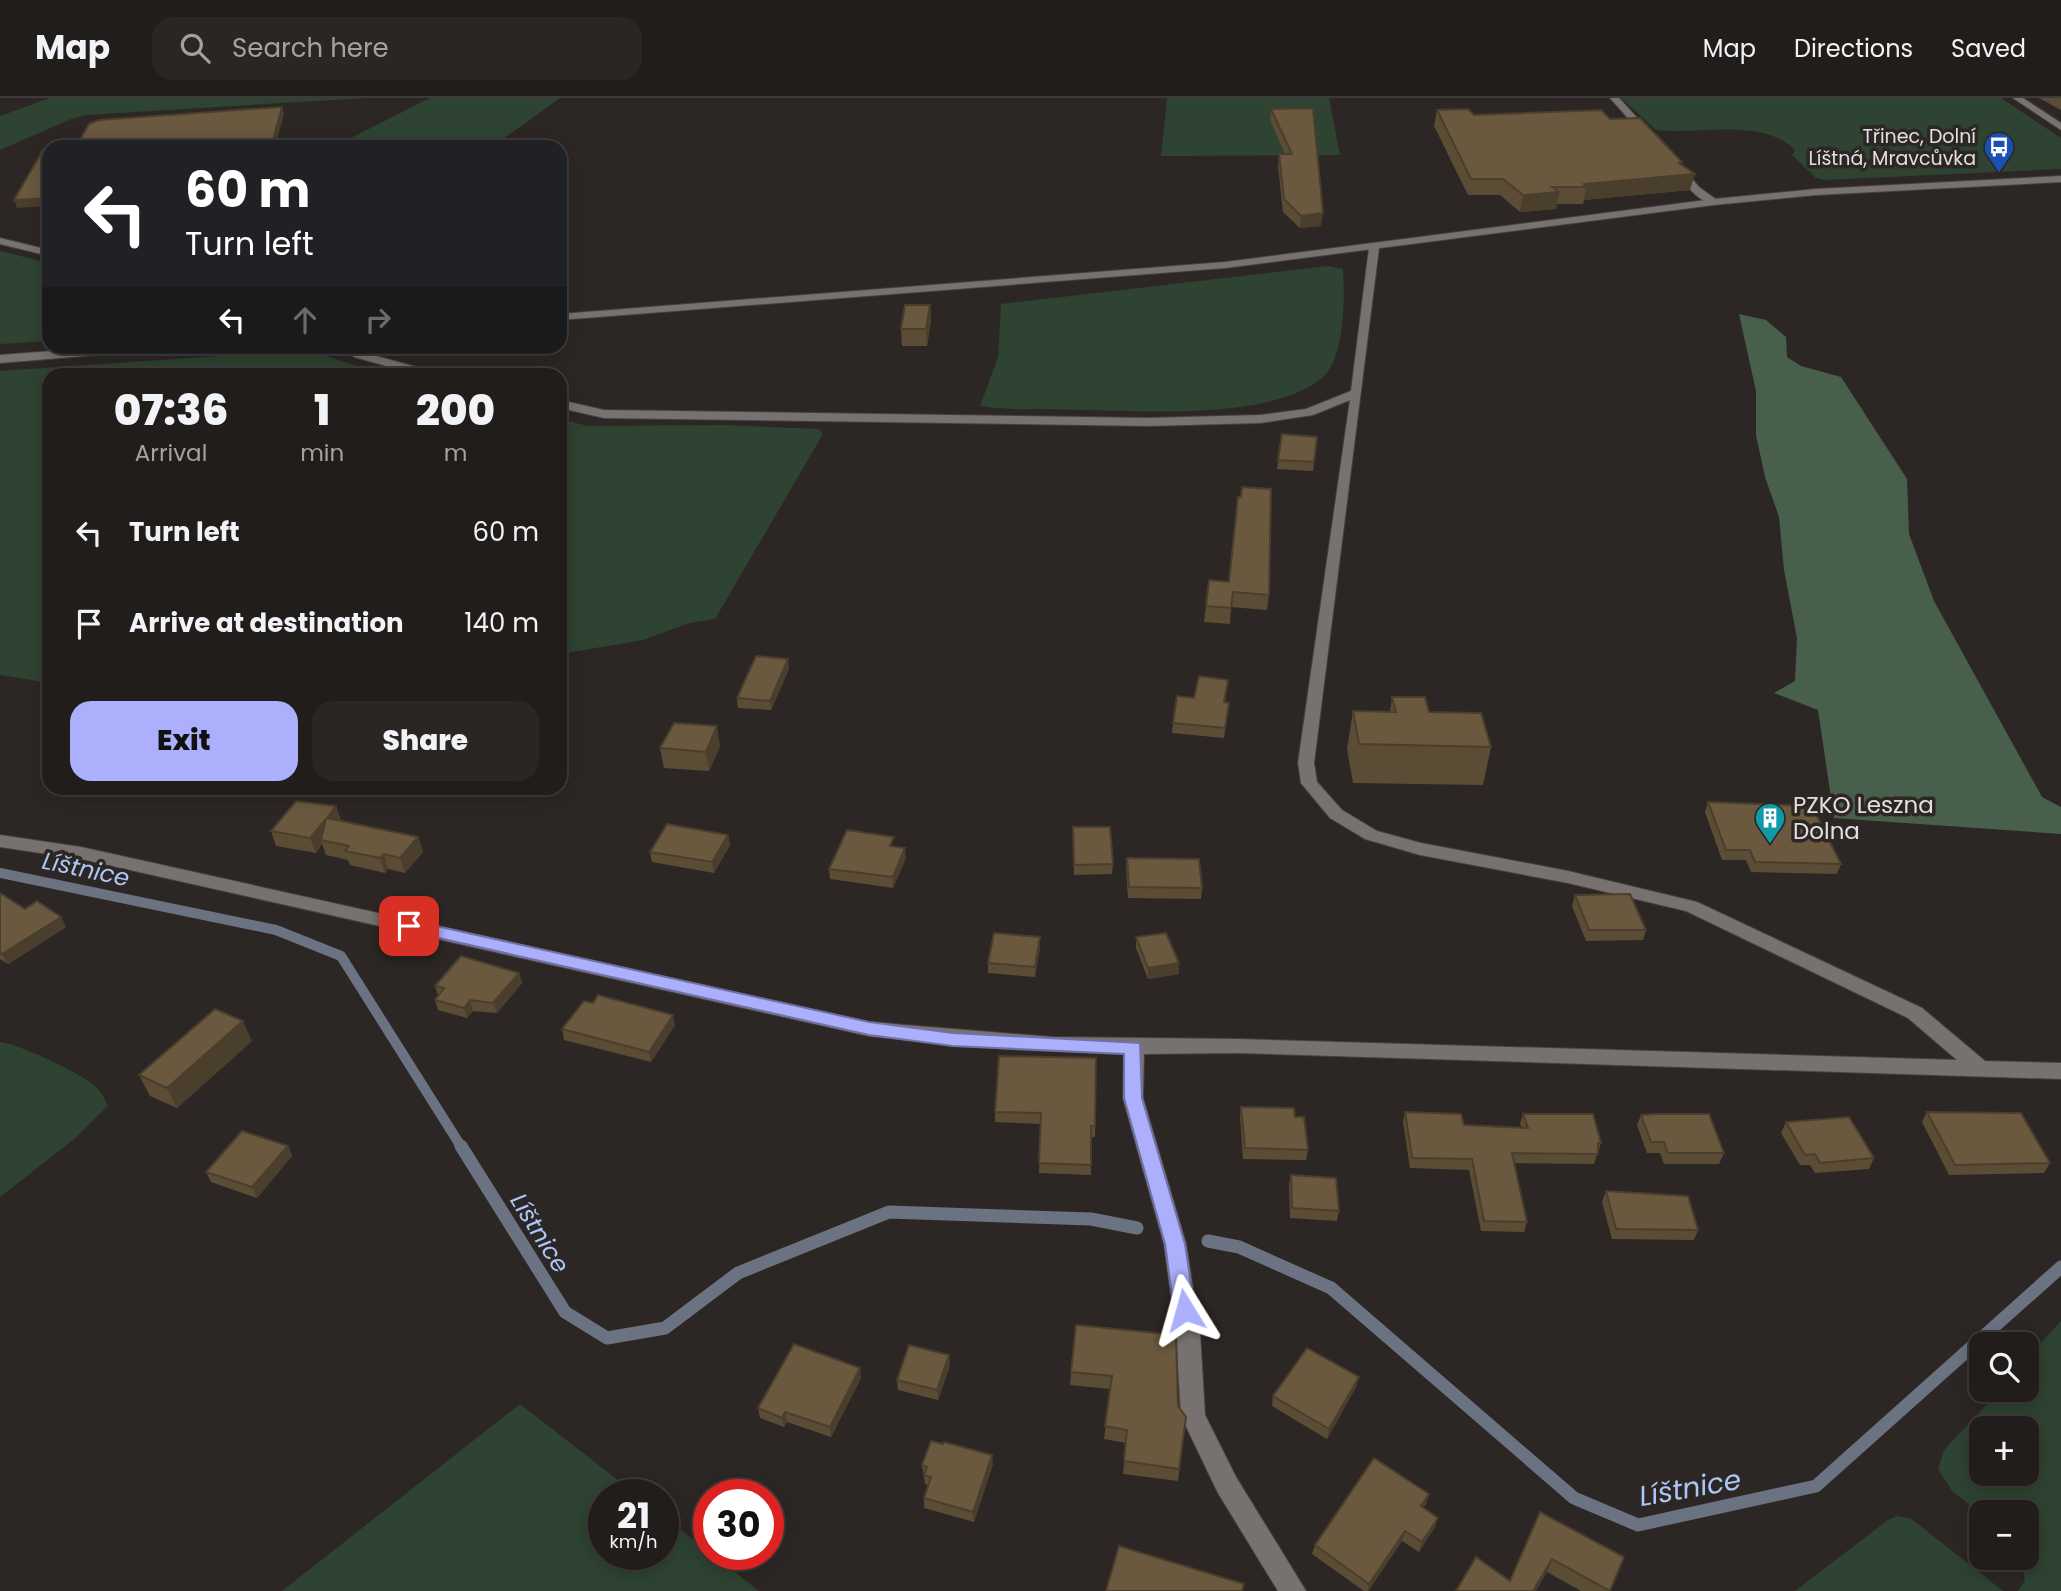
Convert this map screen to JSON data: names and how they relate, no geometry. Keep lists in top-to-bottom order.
{
  "water": ["Líštnice"],
  "places": {
    "bus stop": ["Třinec, Dolní Líštná, Mravcůvka"],
    "building": ["PZKO Leszna Dolna"]
  },
  "page": {
    "header": "Map",
    "search": "Search here",
    "nav": ["Map", "Directions", "Saved"],
    "turn": ["60 m", "Turn left"],
    "eta": [
      "07:36",
      "Arrival",
      "1",
      "min",
      "200",
      "m"
    ],
    "list": [
      {
        "name": "Turn left",
        "value": "60 m"
      },
      {
        "name": "Arrive at destination",
        "value": "140 m"
      }
    ],
    "buttons": ["Exit", "Share"],
    "map_buttons": ["+", "−"],
    "speed": "21 km/h",
    "limit": "30"
  }
}
